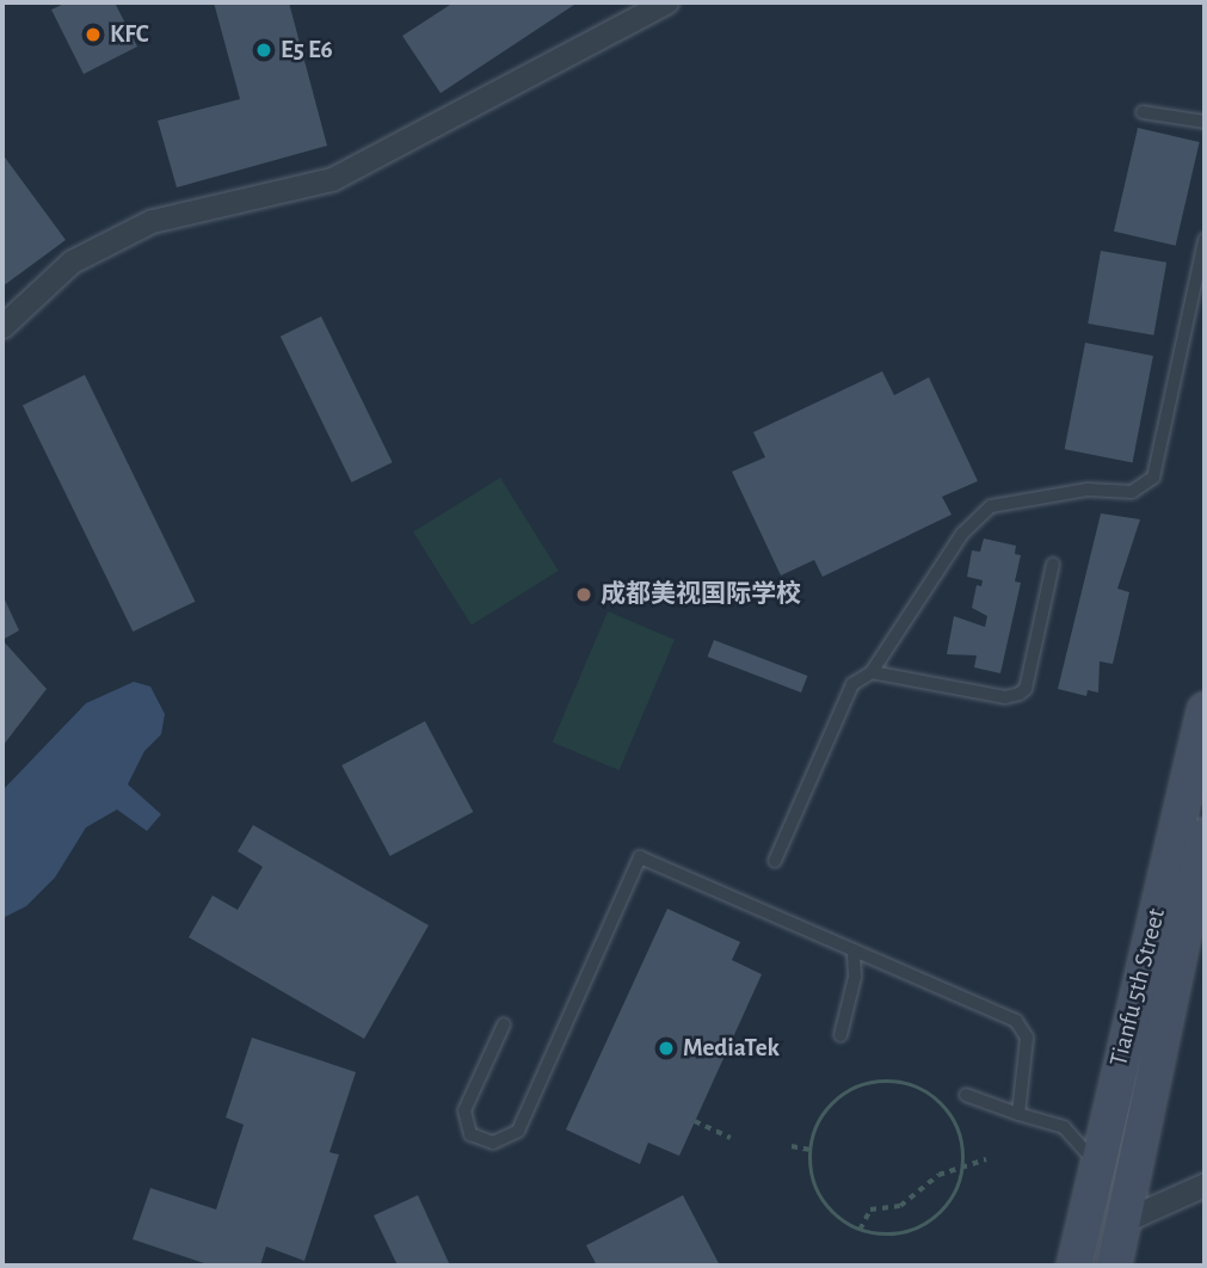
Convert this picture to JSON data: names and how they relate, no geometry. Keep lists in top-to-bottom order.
{
  "streets": {
    "street": ["Tianfu 5th Street"]
  },
  "places": [
    "KFC",
    "E5 E6",
    "成都美视国际学校",
    "MediaTek"
  ]
}
